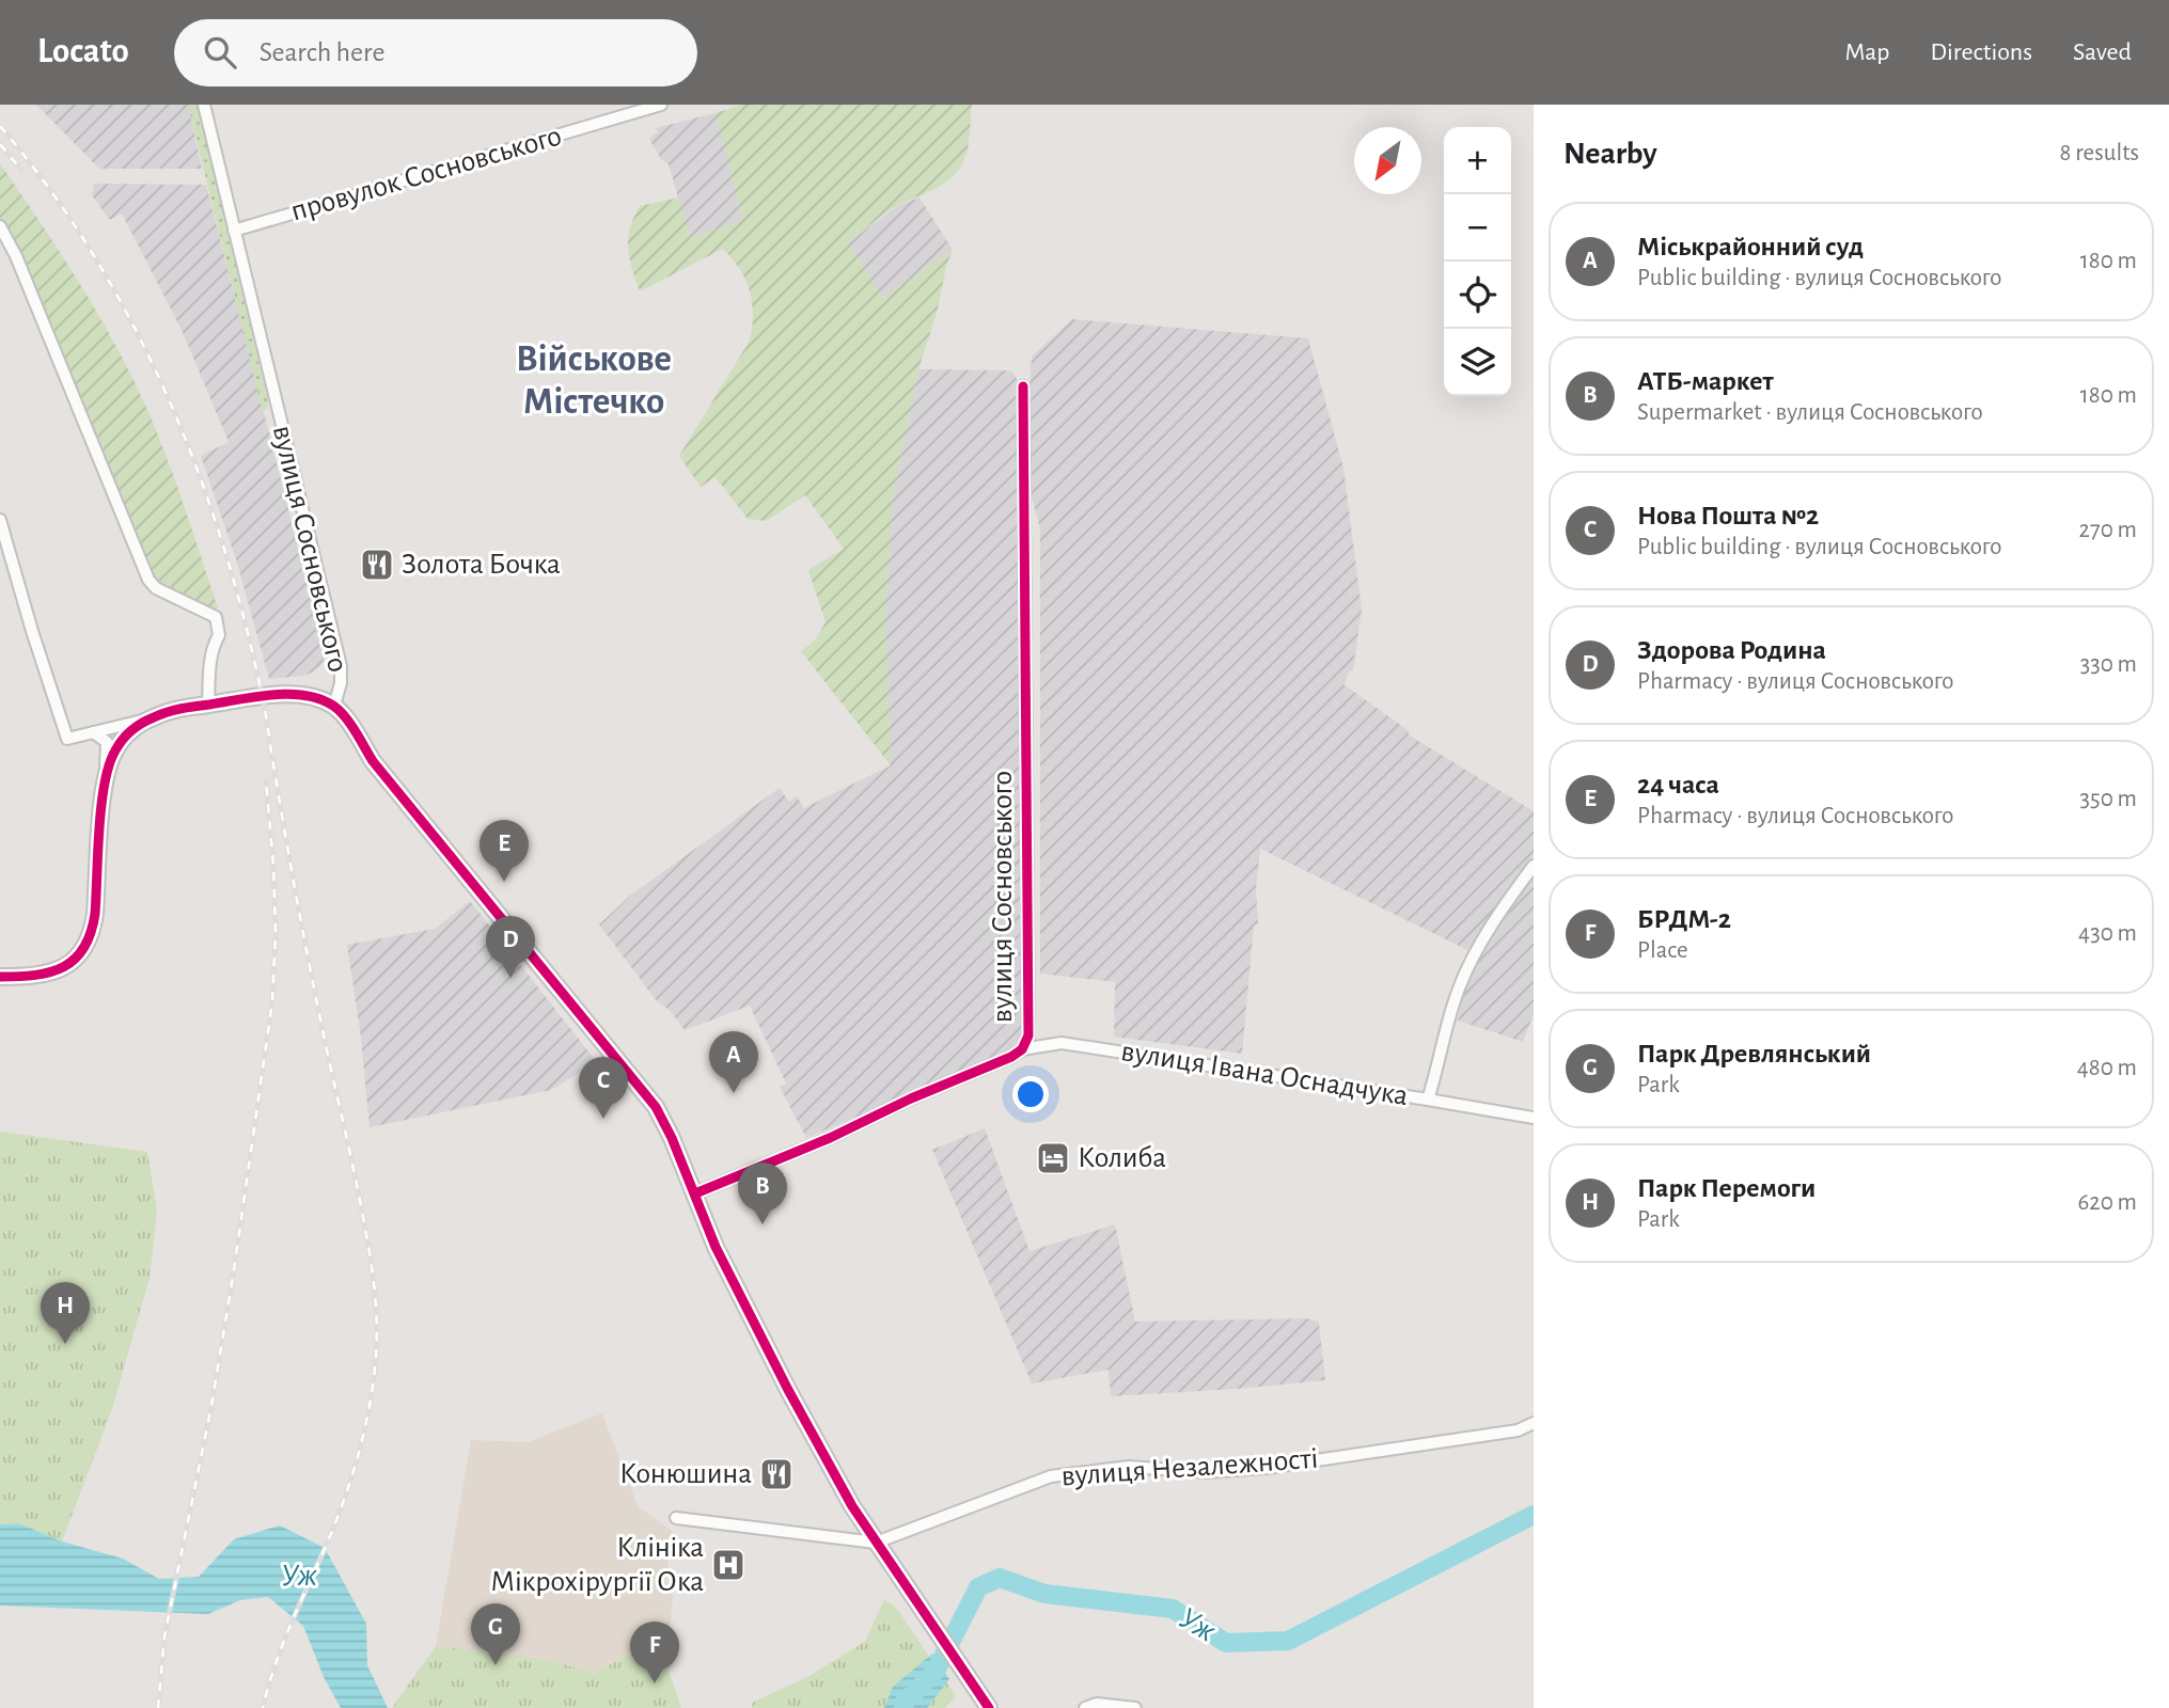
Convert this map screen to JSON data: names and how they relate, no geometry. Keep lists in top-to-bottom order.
{
  "streets": {
    "street": [
      "провулок Сосновського",
      "вулиця Сосновського",
      "вулиця Івана Оснадчука",
      "вулиця Незалежності"
    ]
  },
  "crossings": [
    ["провулок Сосновського", "вулиця Сосновського"],
    ["вулиця Сосновського", "вулиця Івана Оснадчука"],
    ["вулиця Сосновського", "вулиця Незалежності"]
  ],
  "districts": ["Військове Містечко"],
  "water": ["Уж"],
  "places": {
    "restaurant": ["Золота Бочка", "Конюшина"],
    "hotel": ["Колиба"],
    "hospital": ["Клініка Мікрохірургії Ока"]
  },
  "north": "bottom left",
  "page": {
    "header": "Locato",
    "search": "Search here",
    "nav": ["Map", "Directions", "Saved"],
    "heading": ["Nearby", "8 results"],
    "map_buttons": ["+", "−"],
    "list": [
      {
        "mark": "A",
        "name": "Міськрайонний суд",
        "note": "Public building · вулиця Сосновського",
        "value": "180 m"
      },
      {
        "mark": "B",
        "name": "АТБ-маркет",
        "note": "Supermarket · вулиця Сосновського",
        "value": "180 m"
      },
      {
        "mark": "C",
        "name": "Нова Пошта №2",
        "note": "Public building · вулиця Сосновського",
        "value": "270 m"
      },
      {
        "mark": "D",
        "name": "Здорова Родина",
        "note": "Pharmacy · вулиця Сосновського",
        "value": "330 m"
      },
      {
        "mark": "E",
        "name": "24 часа",
        "note": "Pharmacy · вулиця Сосновського",
        "value": "350 m"
      },
      {
        "mark": "F",
        "name": "БРДМ-2",
        "note": "Place",
        "value": "430 m"
      },
      {
        "mark": "G",
        "name": "Парк Древлянський",
        "note": "Park",
        "value": "480 m"
      },
      {
        "mark": "H",
        "name": "Парк Перемоги",
        "note": "Park",
        "value": "620 m"
      }
    ],
    "pins": [
      "E",
      "D",
      "A",
      "C",
      "B",
      "H",
      "G",
      "F"
    ]
  }
}
